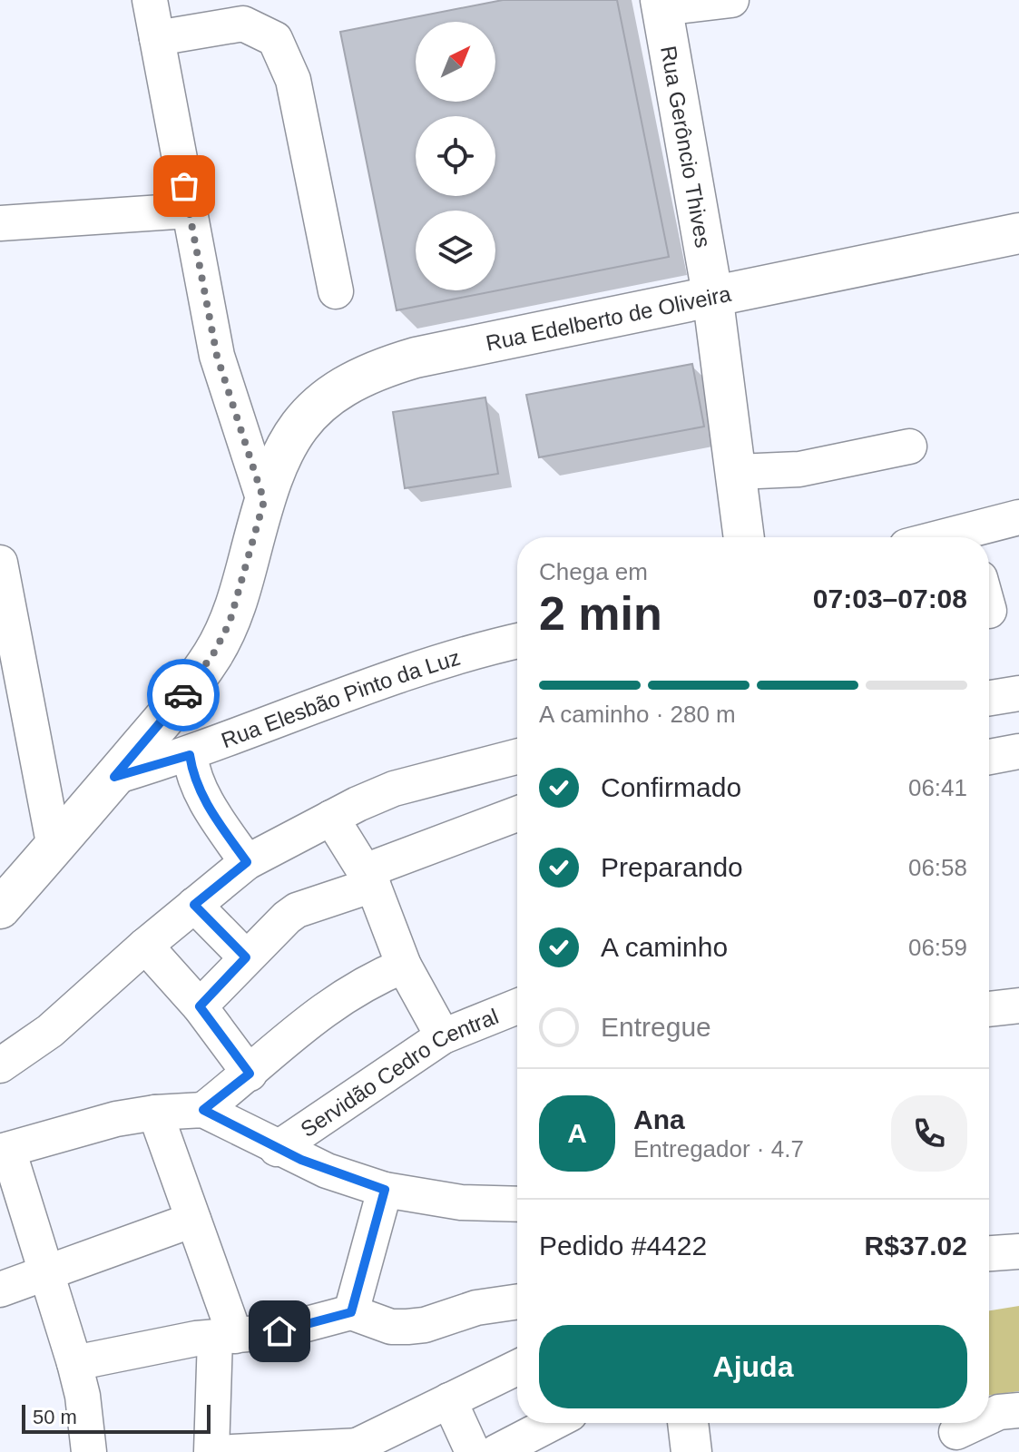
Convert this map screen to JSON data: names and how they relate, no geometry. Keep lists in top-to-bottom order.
{
  "streets": {
    "main road": ["Rua Gerôncio Thives", "Rua Edelberto de Oliveira"],
    "street": ["Rua Elesbão Pinto da Luz", "Servidão Cedro Central"]
  },
  "crossings": [
    ["Rua Gerôncio Thives", "Rua Edelberto de Oliveira"],
    ["Rua Edelberto de Oliveira", "Rua Elesbão Pinto da Luz"]
  ],
  "scale_bar": "50 m",
  "north": "top right",
  "page": {
    "heading": ["2 min", "Chega em", "07:03–07:08"],
    "panel": [
      "Ana",
      "Entregador · 4.7",
      "Pedido #4422",
      "R$37.02"
    ],
    "bar": "A caminho · 280 m",
    "list": [
      ["Confirmado", "06:41"],
      ["Preparando", "06:58"],
      ["A caminho", "06:59"],
      "Entregue"
    ],
    "round": "A",
    "buttons": "Ajuda",
    "scale": "50 m"
  }
}
